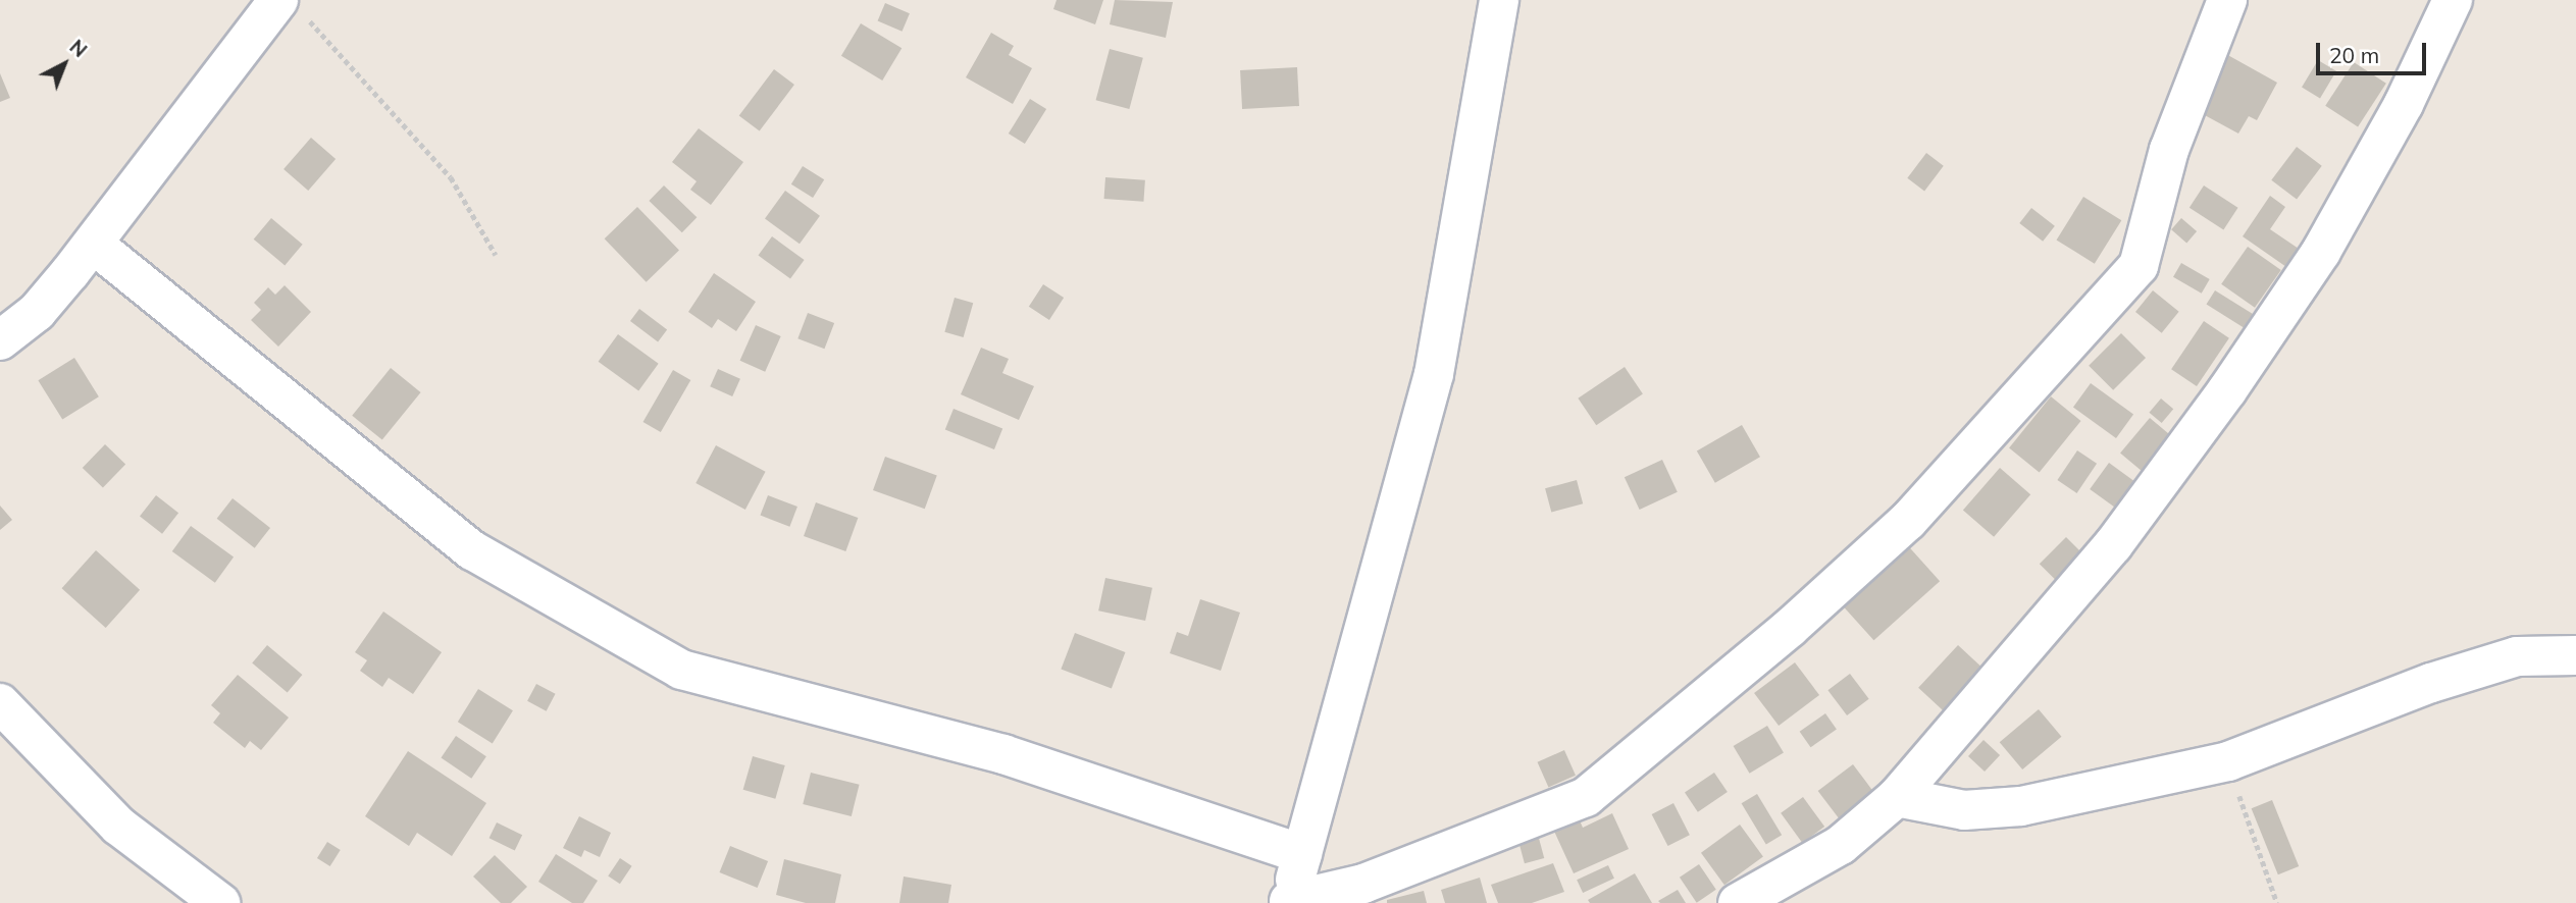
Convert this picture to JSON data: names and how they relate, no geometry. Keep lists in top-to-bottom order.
{
  "scale_bar": "20 m",
  "north": "top right"
}
